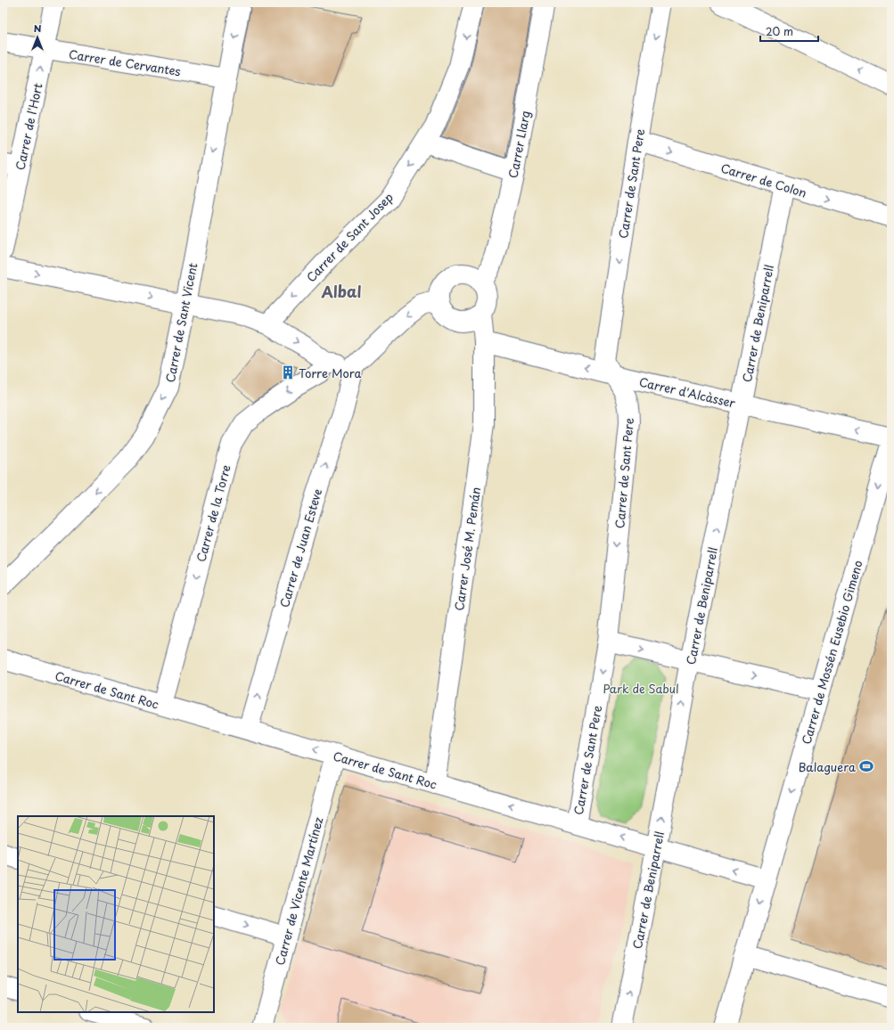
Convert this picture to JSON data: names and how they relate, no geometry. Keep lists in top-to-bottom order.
{
  "streets": {
    "street": [
      "Carrer de Cervantes",
      "Carrer de l'Hort",
      "Carrer Llarg",
      "Carrer de Colon",
      "Carrer de Sant Pere",
      "Carrer de Sant Josep",
      "Carrer de Sant Vicent",
      "Carrer de Beniparrell",
      "Carrer d'Alcàsser",
      "Carrer de la Torre",
      "Carrer de Juan Esteve",
      "Carrer José M. Pemán",
      "Carrer de Mossén Eusebio Gimeno",
      "Carrer de Sant Roc",
      "Carrer de Vicente Martínez"
    ]
  },
  "crossings": [
    ["Carrer de Cervantes", "Carrer de l'Hort"],
    ["Carrer de Cervantes", "Carrer de Sant Vicent"],
    ["Carrer Llarg", "Carrer José M. Pemán"],
    ["Carrer de Colon", "Carrer de Sant Pere"],
    ["Carrer de Colon", "Carrer de Beniparrell"],
    ["Carrer de Sant Pere", "Carrer d'Alcàsser"],
    ["Carrer de Sant Pere", "Carrer de Sant Roc"],
    ["Carrer de Beniparrell", "Carrer d'Alcàsser"],
    ["Carrer de Beniparrell", "Carrer de Sant Roc"],
    ["Carrer d'Alcàsser", "Carrer José M. Pemán"],
    ["Carrer de la Torre", "Carrer de Sant Roc"],
    ["Carrer de Juan Esteve", "Carrer de Sant Roc"],
    ["Carrer José M. Pemán", "Carrer de Sant Roc"],
    ["Carrer de Mossén Eusebio Gimeno", "Carrer de Sant Roc"],
    ["Carrer de Sant Roc", "Carrer de Vicente Martínez"]
  ],
  "one_way": [
    "Carrer de l'Hort",
    "Carrer de Sant Pere",
    "Carrer de Sant Josep",
    "Carrer de Sant Vicent",
    "Carrer de Beniparrell",
    "Carrer d'Alcàsser",
    "Carrer de la Torre",
    "Carrer de Juan Esteve",
    "Carrer de Mossén Eusebio Gimeno",
    "Carrer de Sant Roc"
  ],
  "districts": ["Albal"],
  "parks": ["Park de Sabul"],
  "places": {
    "building": ["Torre Mora"],
    "sports": ["Balaguera"]
  },
  "scale_bar": "20 m",
  "north": "top"
}
